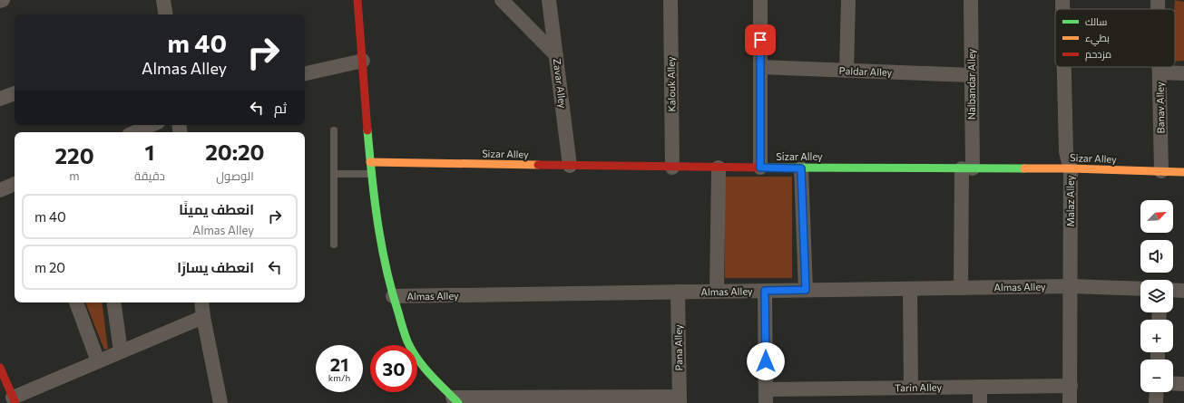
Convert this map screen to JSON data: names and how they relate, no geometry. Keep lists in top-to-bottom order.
{
  "streets": {
    "street": [
      "Paldar Alley",
      "Zavar Alley",
      "Kalouk Alley",
      "Nalbandar Alley",
      "Banav Alley",
      "Sizar Alley",
      "Malaz Alley",
      "Almas Alley",
      "Pana Alley",
      "Tarin Alley"
    ]
  },
  "crossings": [
    ["Paldar Alley", "Nalbandar Alley"],
    ["Zavar Alley", "Sizar Alley"],
    ["Kalouk Alley", "Sizar Alley"],
    ["Nalbandar Alley", "Sizar Alley"],
    ["Nalbandar Alley", "Almas Alley"],
    ["Banav Alley", "Sizar Alley"],
    ["Sizar Alley", "Malaz Alley"],
    ["Malaz Alley", "Almas Alley"],
    ["Malaz Alley", "Tarin Alley"],
    ["Almas Alley", "Pana Alley"]
  ],
  "legend": ["سالك", "بطيء", "مزدحم"],
  "north": "top right",
  "page": {
    "turn": ["40 m", "Almas Alley"],
    "then": "ثم",
    "eta": [
      "20:20",
      "الوصول",
      "1",
      "دقيقة",
      "220",
      "m"
    ],
    "list": [
      {
        "name": "انعطف يمينًا",
        "note": "Almas Alley",
        "value": "40 m"
      },
      {
        "name": "انعطف يسارًا",
        "value": "20 m"
      }
    ],
    "map_buttons": ["+", "−"],
    "speed": "21 km/h",
    "limit": "30"
  }
}
